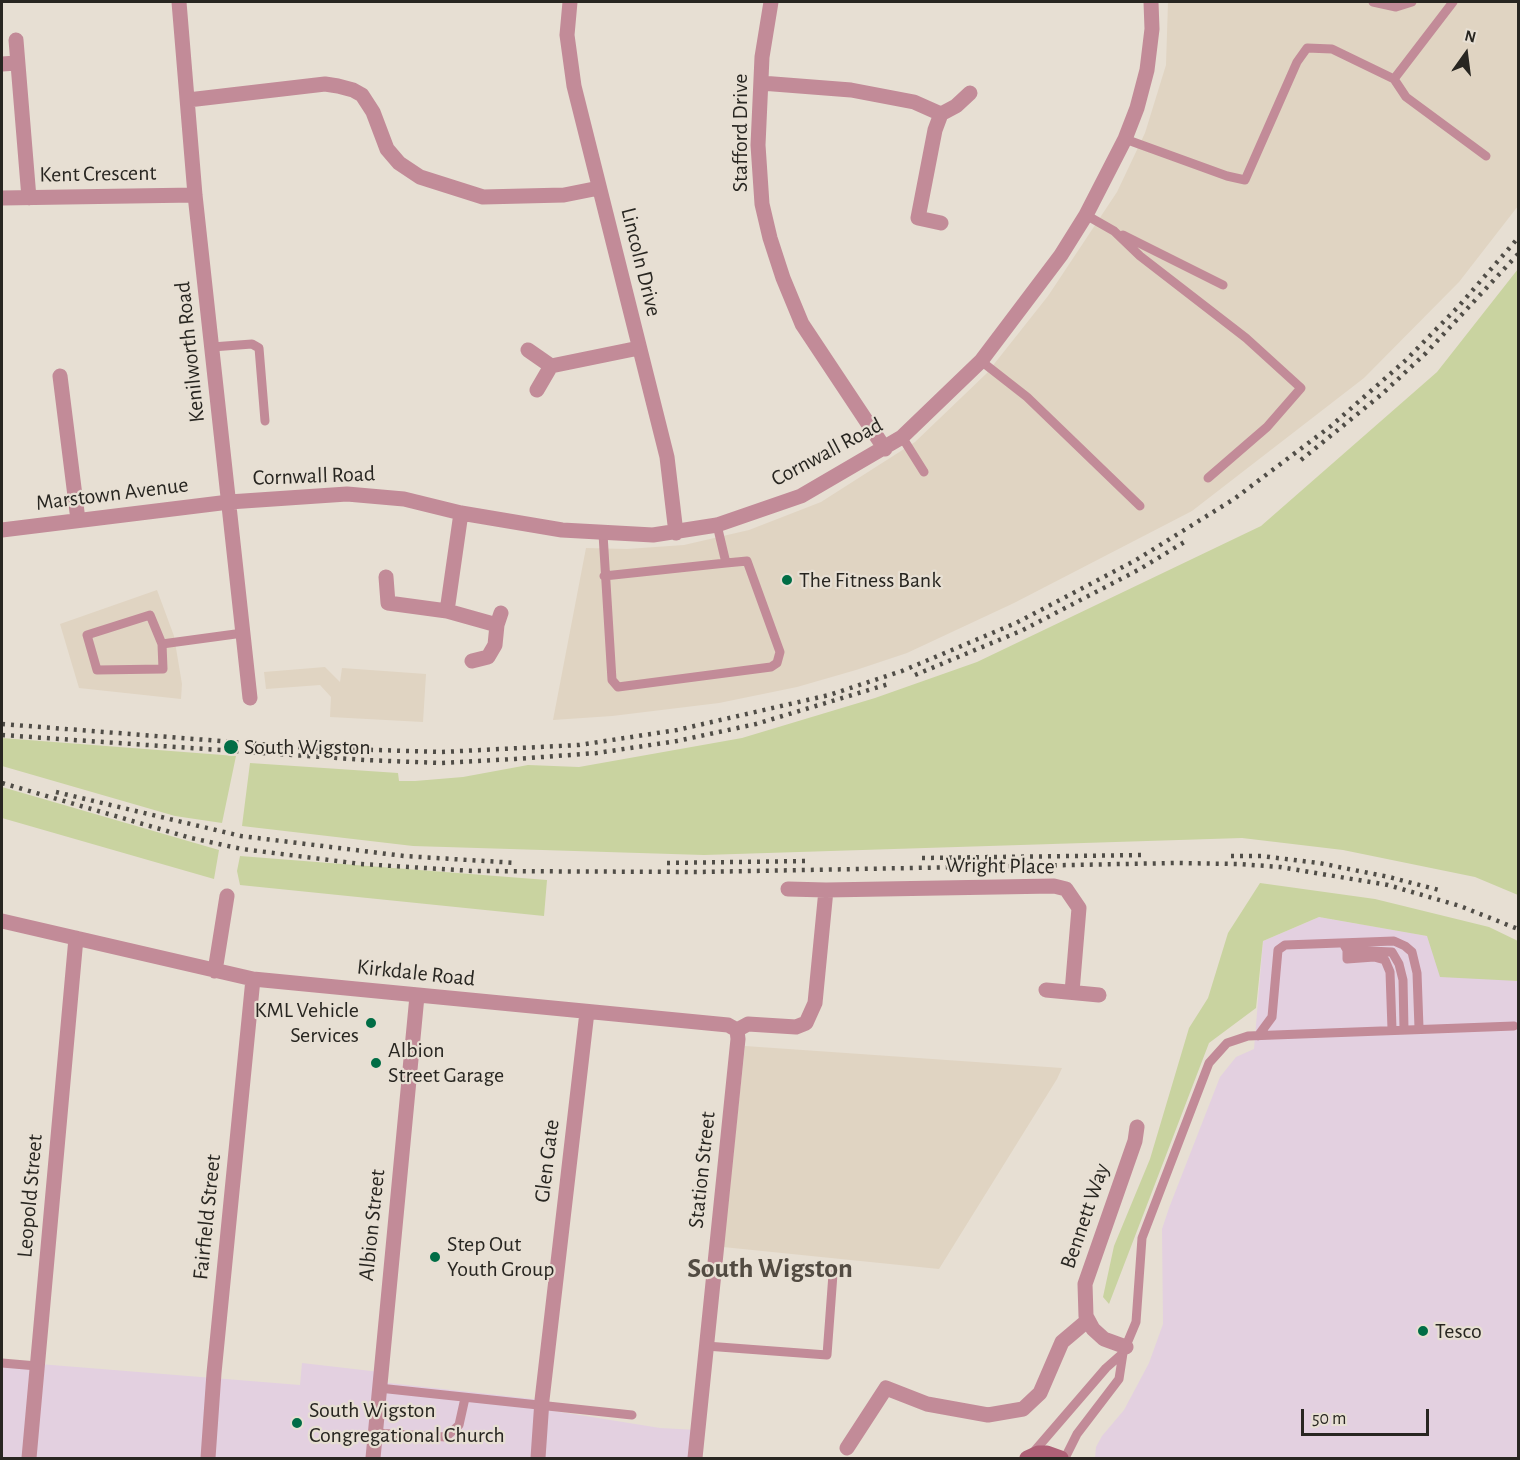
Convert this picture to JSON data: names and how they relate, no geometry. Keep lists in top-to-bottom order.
{
  "streets": {
    "street": [
      "Stafford Drive",
      "Kent Crescent",
      "Lincoln Drive",
      "Kenilworth Road",
      "Cornwall Road",
      "Marstown Avenue",
      "Wright Place",
      "Kirkdale Road",
      "Glen Gate",
      "Station Street",
      "Leopold Street",
      "Bennett Way",
      "Fairfield Street",
      "Albion Street"
    ]
  },
  "crossings": [
    ["Stafford Drive", "Cornwall Road"],
    ["Kent Crescent", "Kenilworth Road"],
    ["Lincoln Drive", "Cornwall Road"],
    ["Kenilworth Road", "Cornwall Road"],
    ["Kenilworth Road", "Marstown Avenue"],
    ["Cornwall Road", "Marstown Avenue"],
    ["Wright Place", "Kirkdale Road"],
    ["Kirkdale Road", "Glen Gate"],
    ["Kirkdale Road", "Station Street"],
    ["Kirkdale Road", "Leopold Street"],
    ["Kirkdale Road", "Fairfield Street"],
    ["Kirkdale Road", "Albion Street"]
  ],
  "districts": ["South Wigston"],
  "places": [
    "The Fitness Bank",
    "South Wigston",
    "KML Vehicle Services",
    "Albion Street Garage",
    "Step Out Youth Group",
    "Tesco",
    "South Wigston Congregational Church"
  ],
  "scale_bar": "50 m",
  "north": "top"
}
